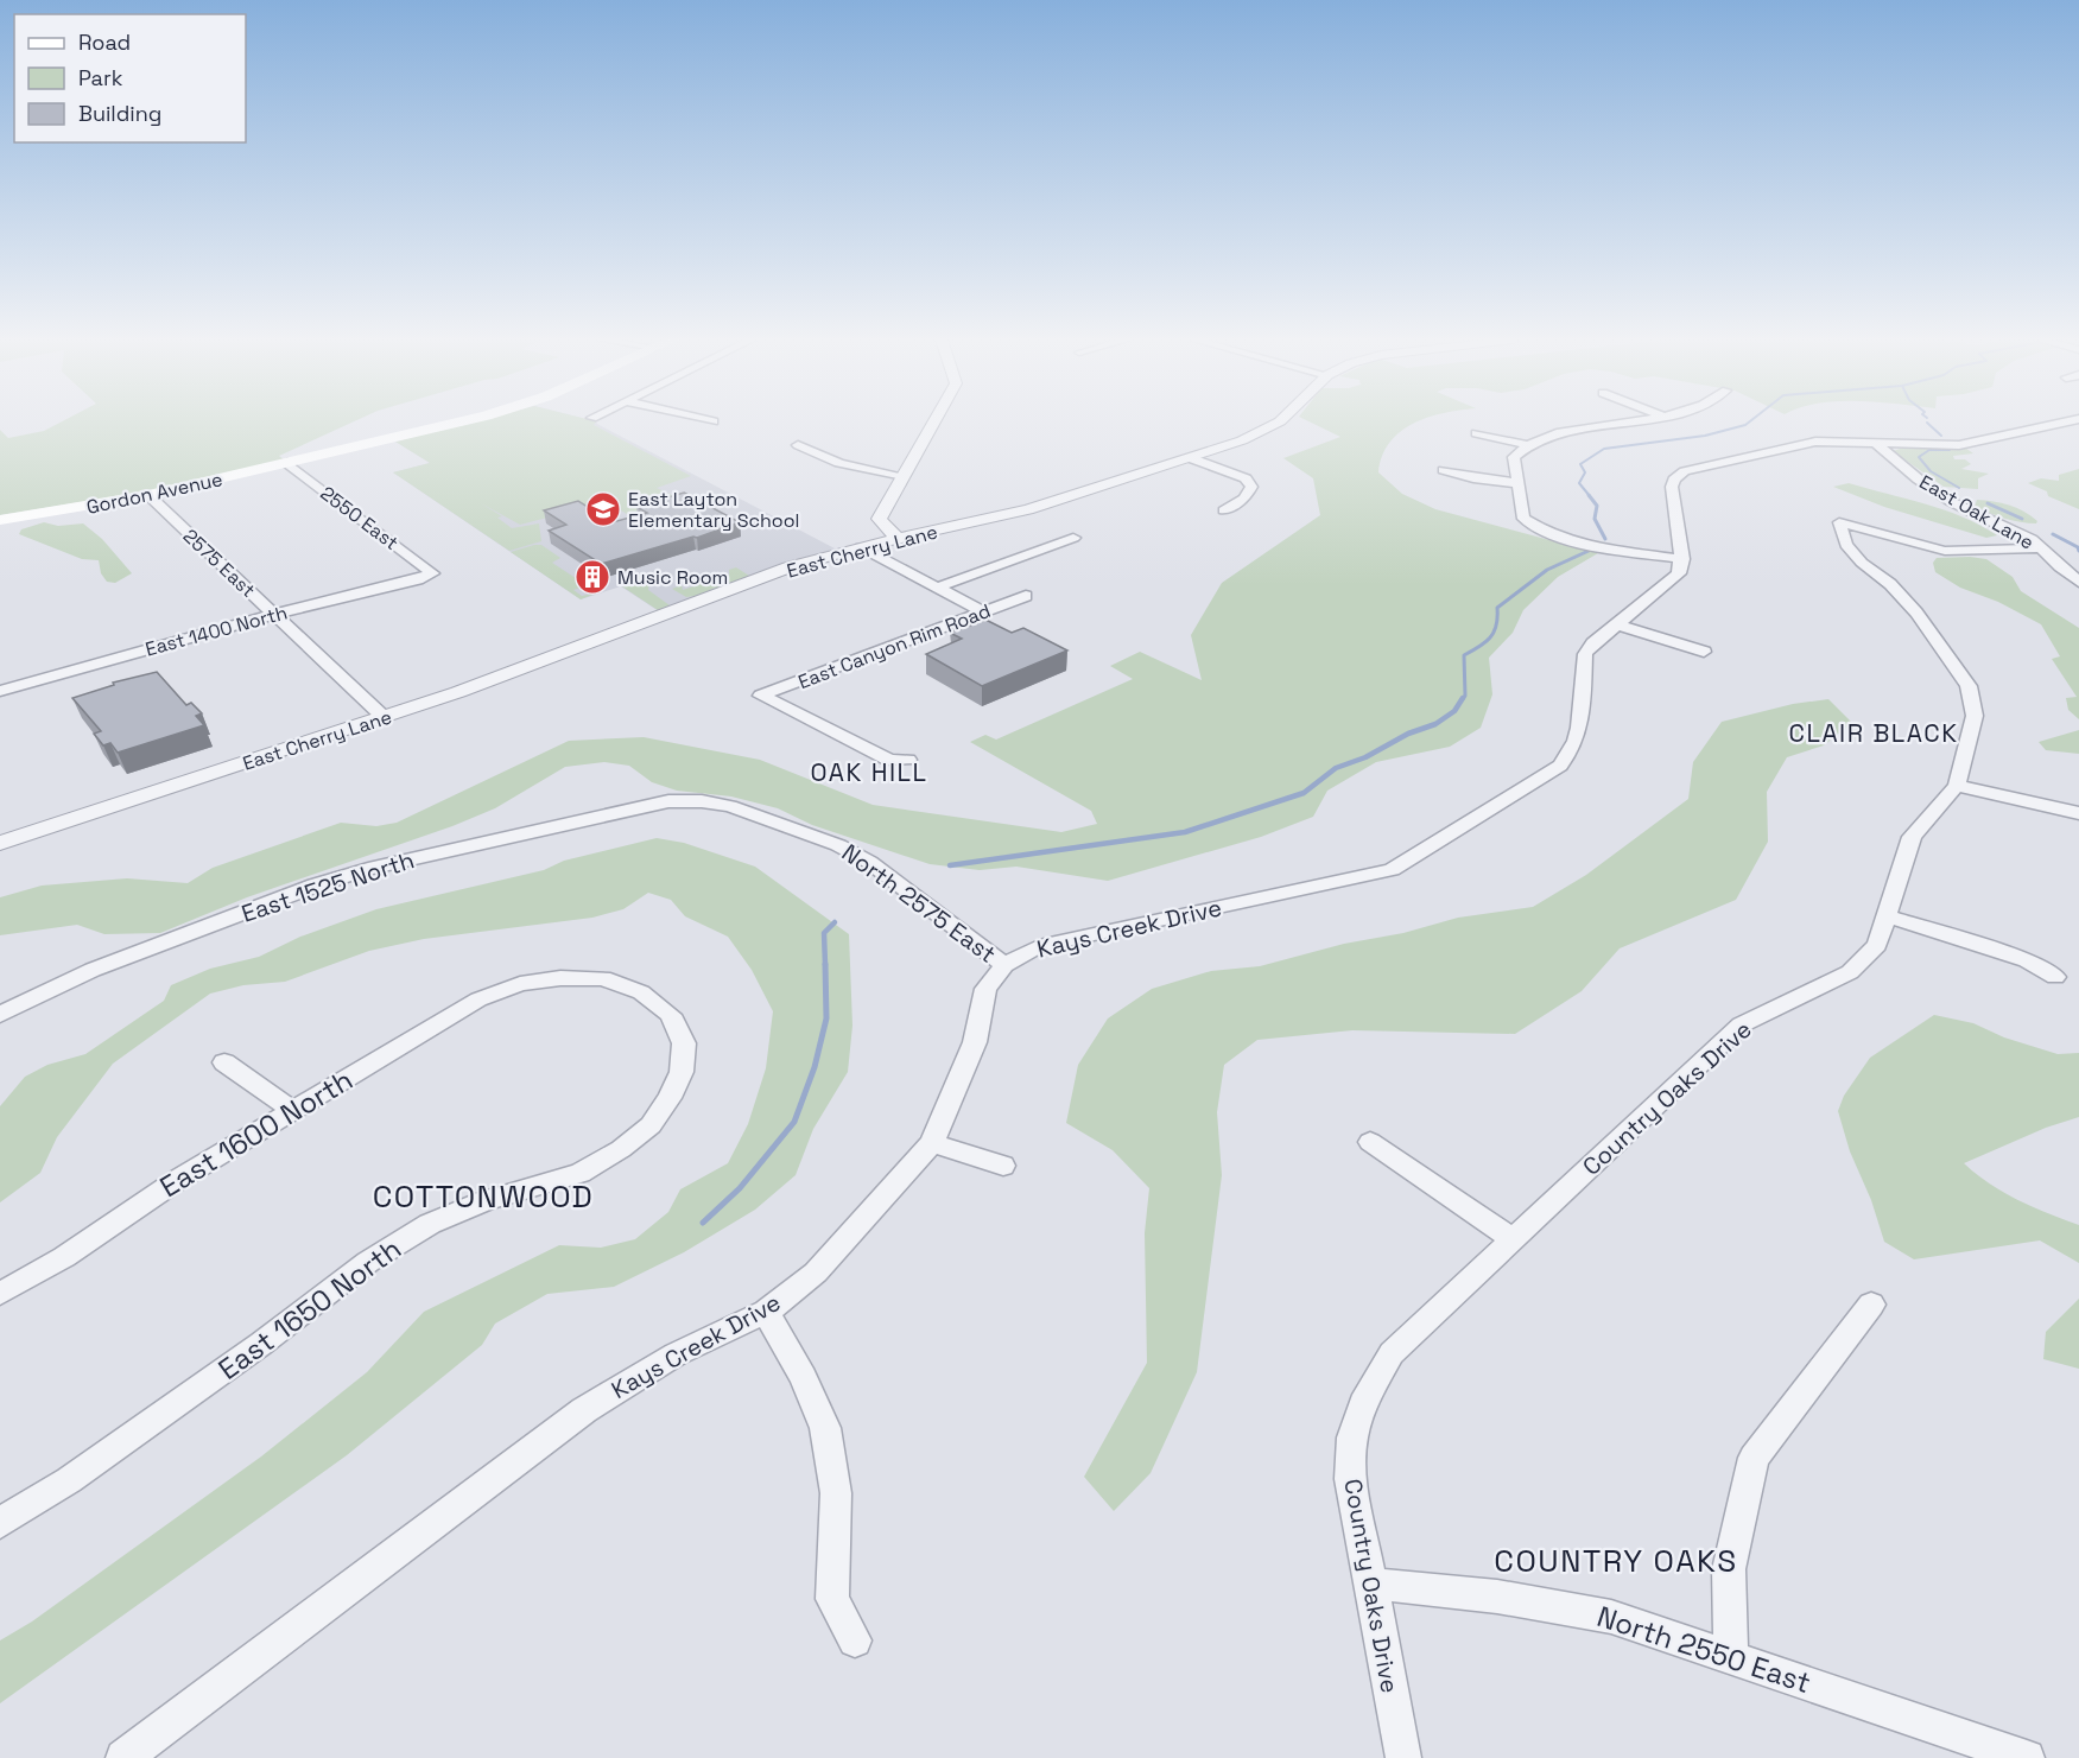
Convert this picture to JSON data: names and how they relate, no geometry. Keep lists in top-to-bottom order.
{
  "streets": {
    "main road": ["Gordon Avenue"],
    "street": [
      "East Oak Lane",
      "2550 East",
      "East Cherry Lane",
      "2575 East",
      "East 1400 North",
      "East Canyon Rim Road",
      "East 1525 North",
      "North 2575 East",
      "Kays Creek Drive",
      "Country Oaks Drive",
      "East 1600 North",
      "East 1650 North",
      "North 2550 East"
    ]
  },
  "crossings": [
    ["Gordon Avenue", "2550 East"],
    ["Gordon Avenue", "2575 East"],
    ["East Oak Lane", "Country Oaks Drive"],
    ["2550 East", "East 1400 North"],
    ["East Cherry Lane", "2575 East"],
    ["2575 East", "East 1400 North"],
    ["East 1525 North", "North 2575 East"],
    ["North 2575 East", "Kays Creek Drive"],
    ["Country Oaks Drive", "North 2550 East"],
    ["East 1600 North", "East 1650 North"]
  ],
  "districts": [
    "CLAIR BLACK",
    "OAK HILL",
    "COTTONWOOD",
    "COUNTRY OAKS"
  ],
  "places": {
    "school or university": ["East Layton Elementary School"],
    "building": ["Music Room"]
  },
  "legend": ["Road", "Park", "Building"]
}
